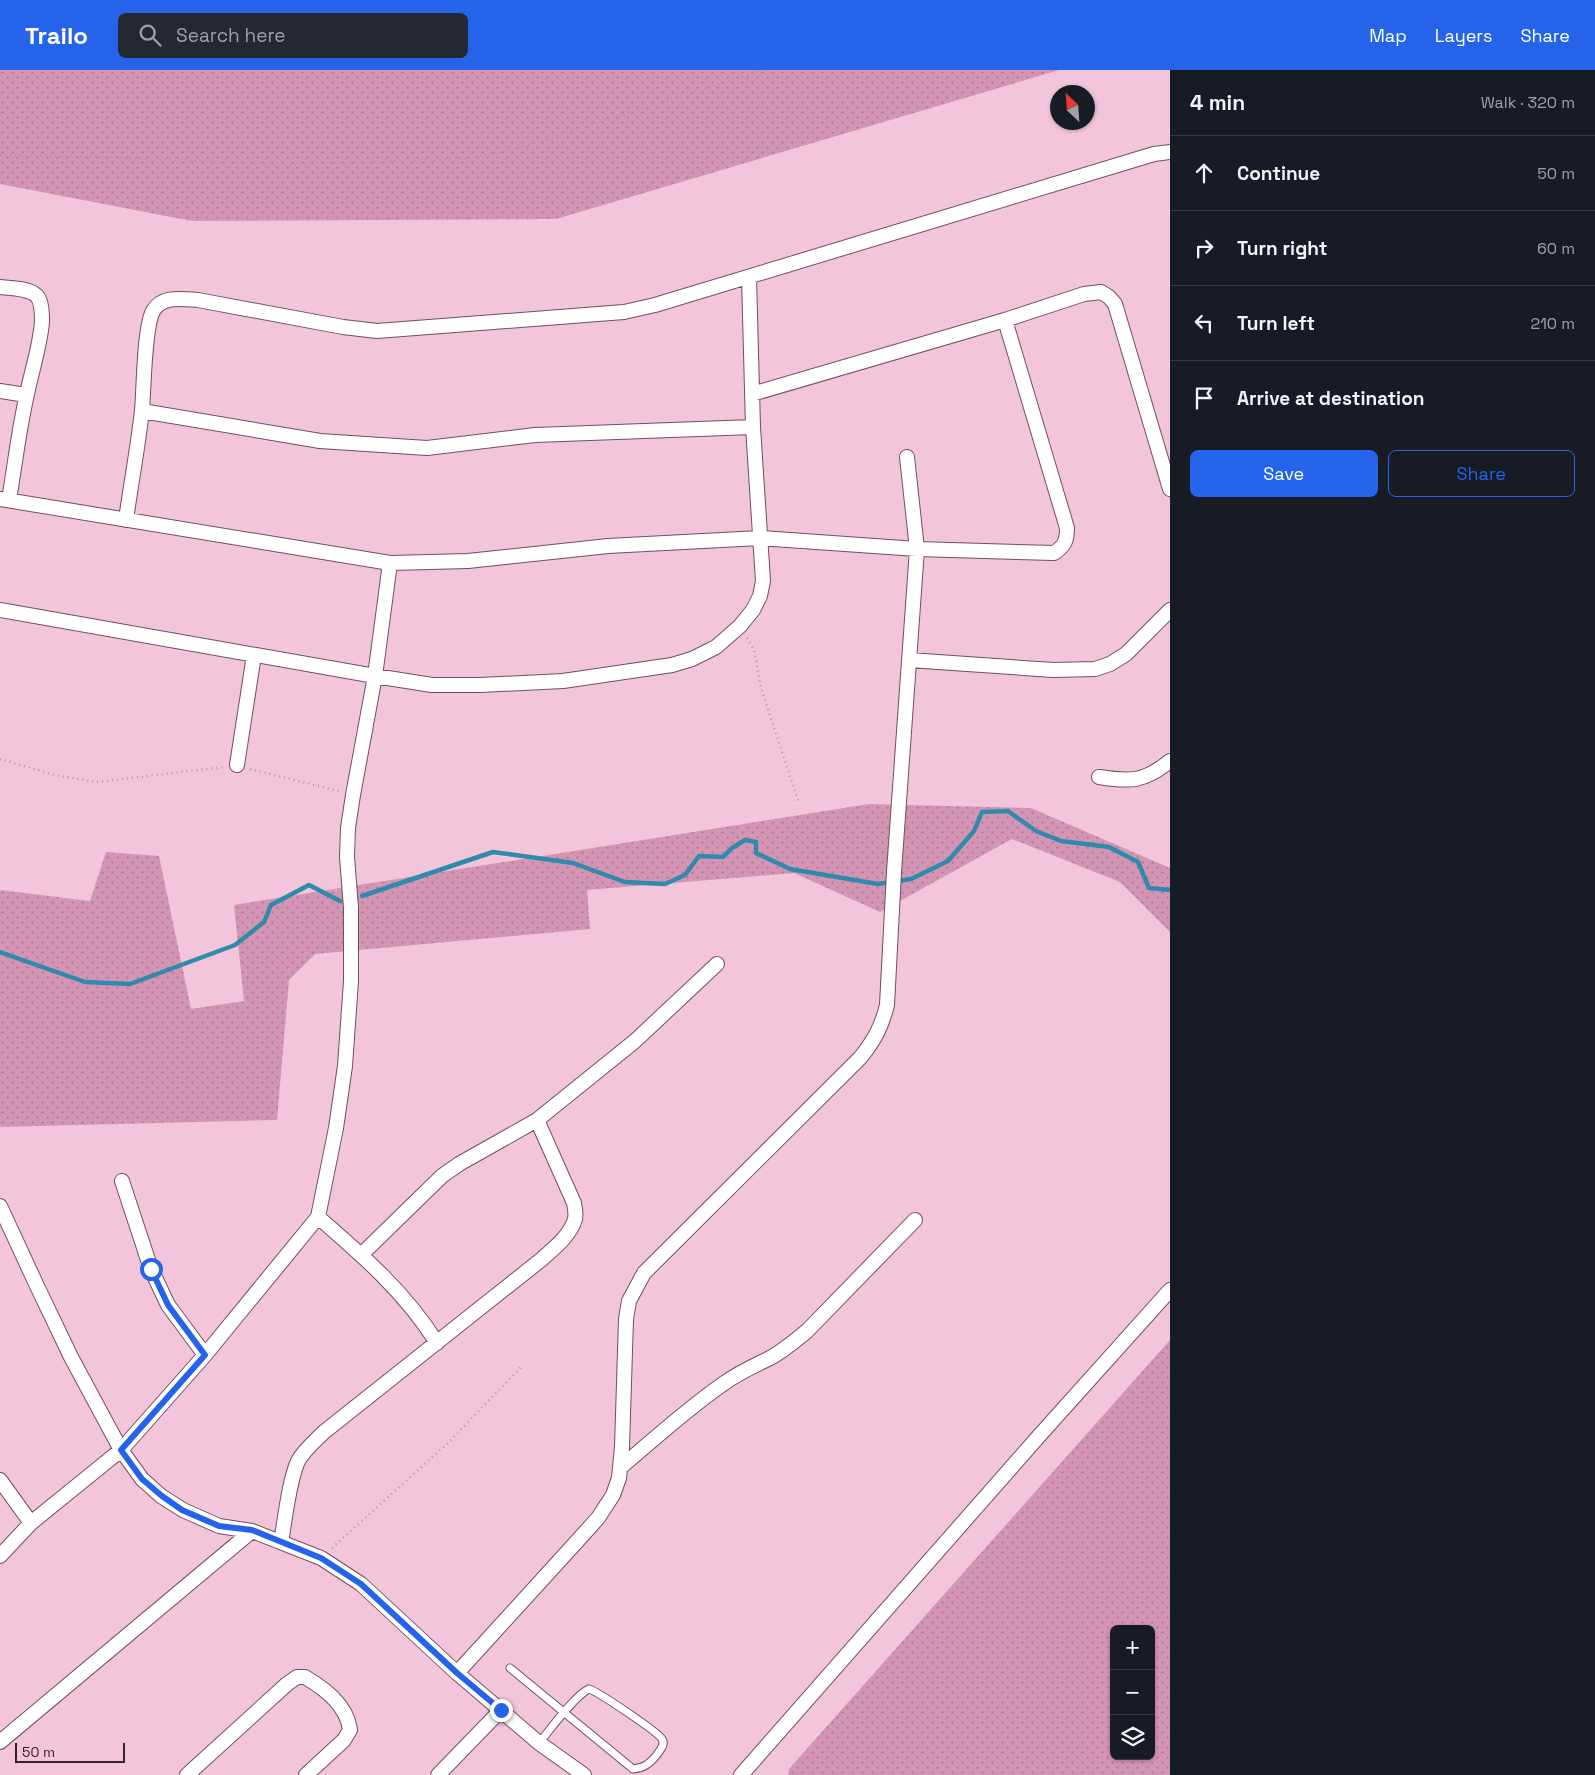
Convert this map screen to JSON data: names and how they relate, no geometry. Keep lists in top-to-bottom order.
{
  "scale_bar": "50 m",
  "north": "top left",
  "page": {
    "header": "Trailo",
    "search": "Search here",
    "nav": ["Map", "Layers", "Share"],
    "heading": ["4 min", "Walk · 320 m"],
    "list": [
      ["Continue", "50 m"],
      ["Turn right", "60 m"],
      ["Turn left", "210 m"],
      "Arrive at destination"
    ],
    "buttons": ["Save", "Share"],
    "map_buttons": ["+", "−"],
    "scale": "50 m"
  }
}
